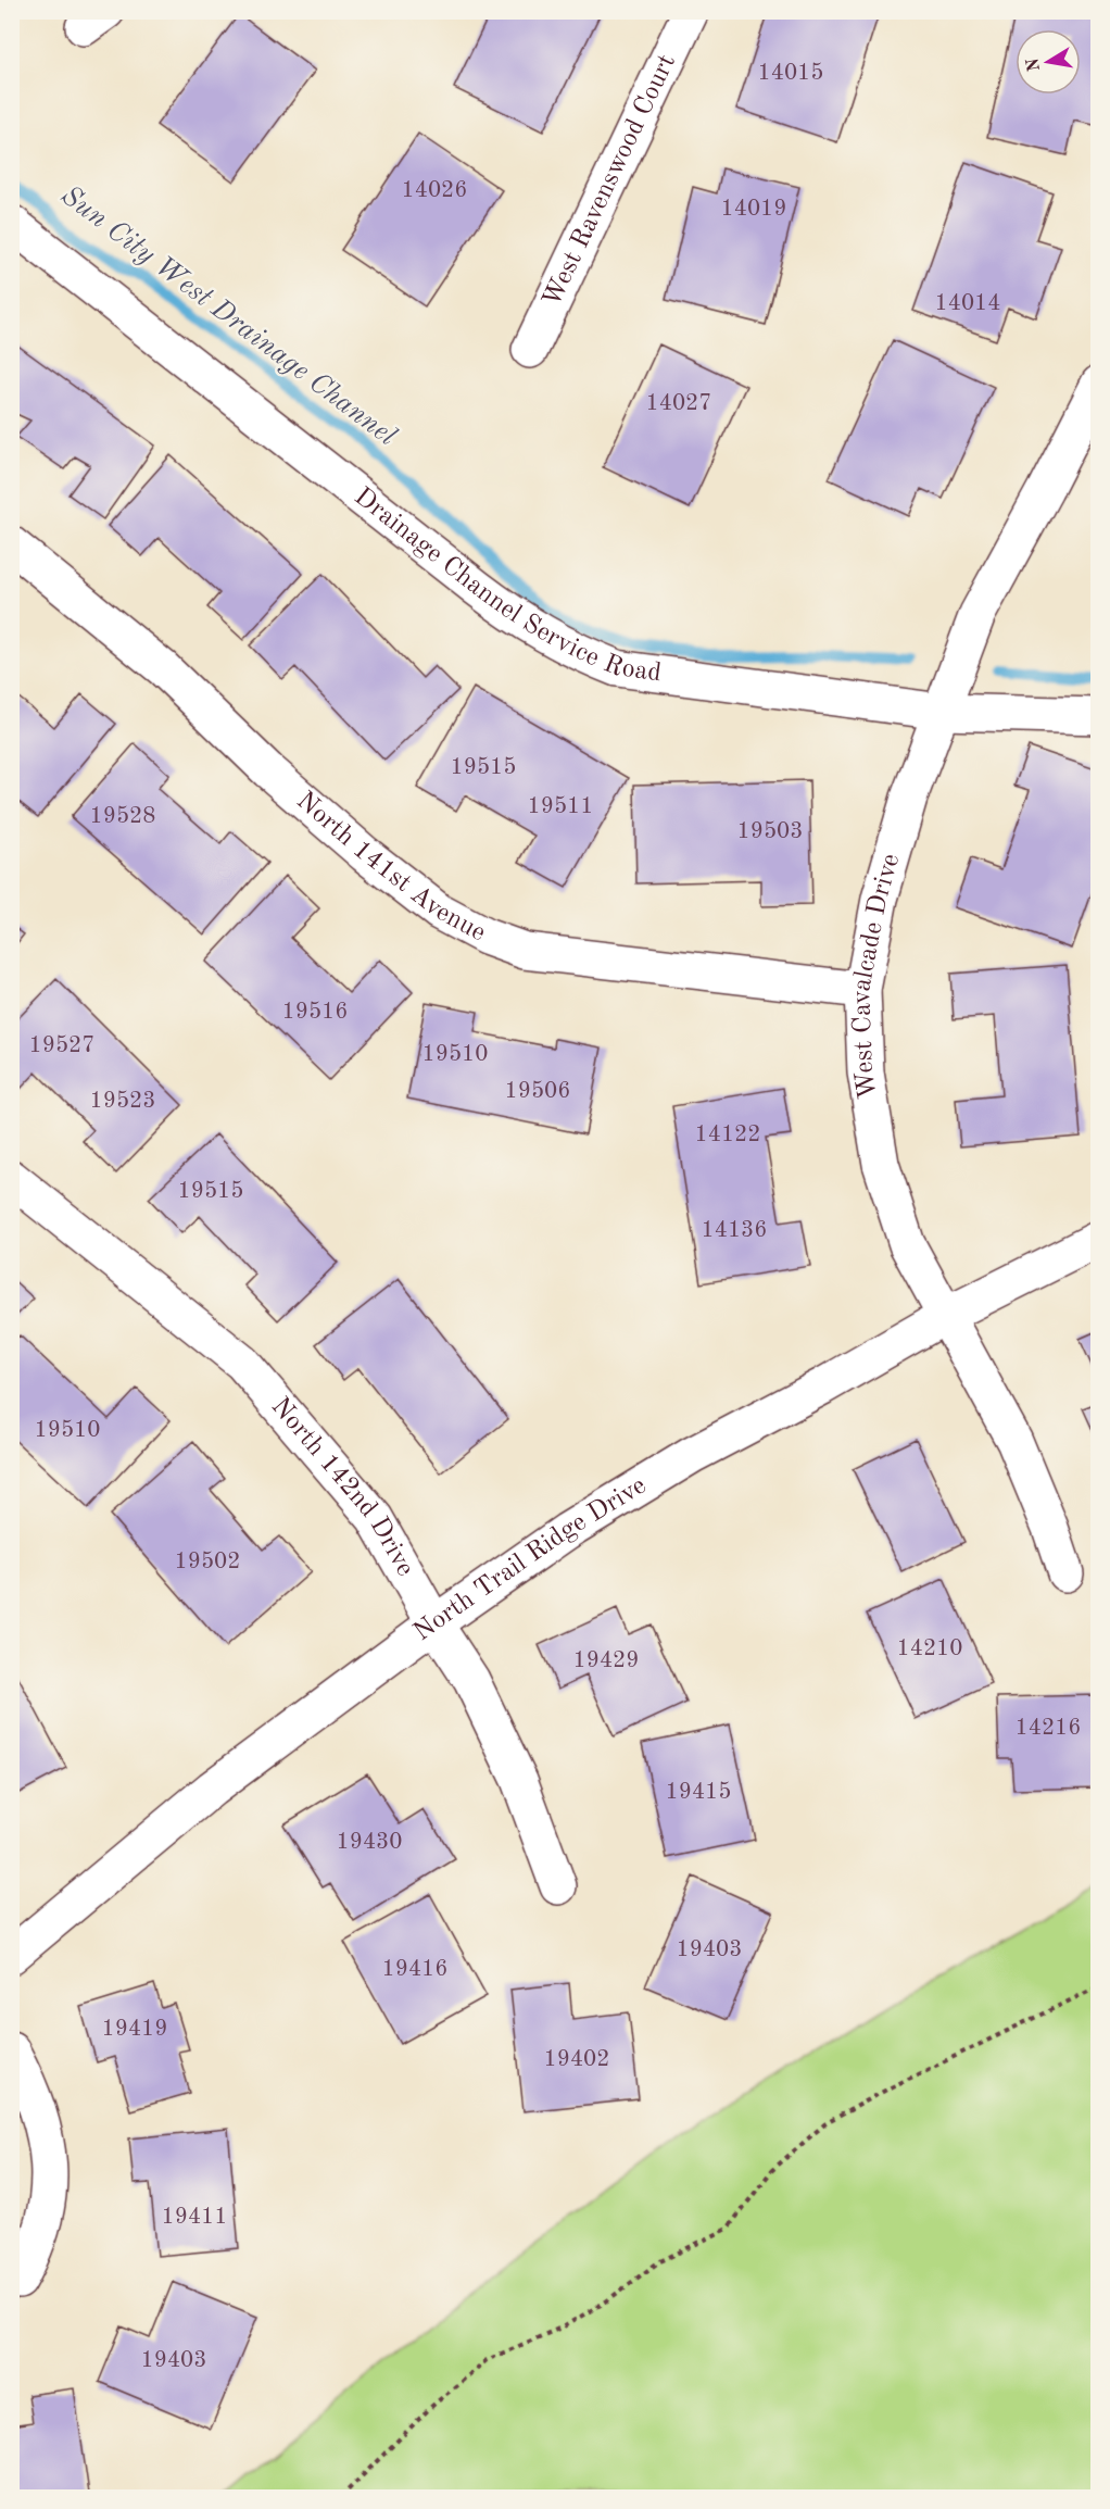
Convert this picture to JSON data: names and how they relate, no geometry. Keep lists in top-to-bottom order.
{
  "streets": {
    "street": [
      "West Ravenswood Court",
      "Drainage Channel Service Road",
      "North 141st Avenue",
      "West Cavalcade Drive",
      "North 142nd Drive",
      "North Trail Ridge Drive"
    ]
  },
  "crossings": [
    ["Drainage Channel Service Road", "West Cavalcade Drive"],
    ["North 141st Avenue", "West Cavalcade Drive"],
    ["West Cavalcade Drive", "North Trail Ridge Drive"],
    ["North 142nd Drive", "North Trail Ridge Drive"]
  ],
  "water": ["Sun City West Drainage Channel"],
  "house_numbers": [
    "14015",
    "14026",
    "14019",
    "14014",
    "14027",
    "19515",
    "19511",
    "19528",
    "19503",
    "19516",
    "19527",
    "19510",
    "19506",
    "19523",
    "14122",
    "19515",
    "14136",
    "19510",
    "19502",
    "14210",
    "19429",
    "14216",
    "19415",
    "19430",
    "19403",
    "19416",
    "19419",
    "19402",
    "19411",
    "19403"
  ],
  "north": "left"
}
